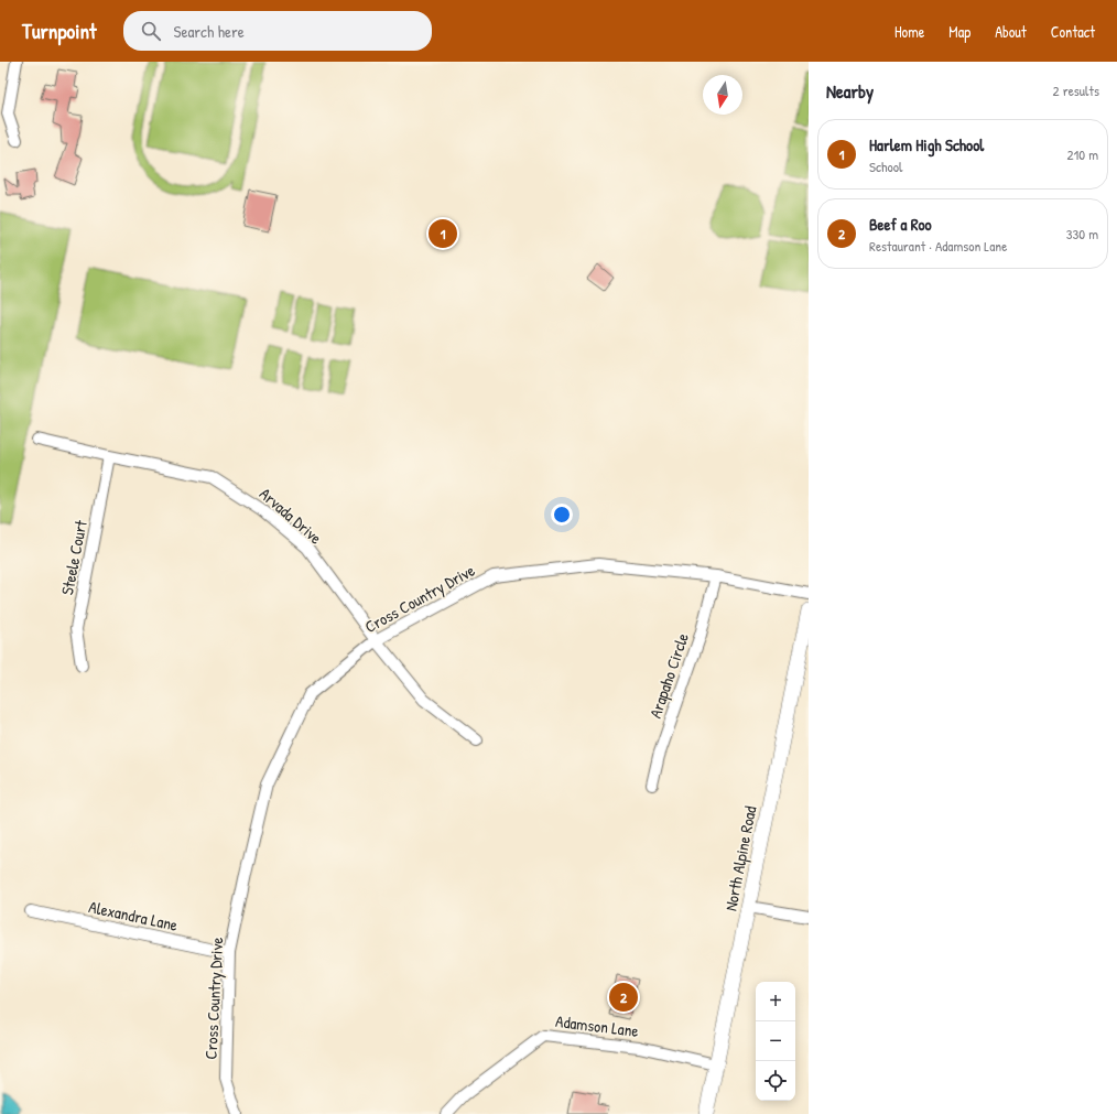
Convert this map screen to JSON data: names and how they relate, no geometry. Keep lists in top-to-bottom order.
{
  "streets": {
    "main road": ["North Alpine Road"],
    "street": [
      "Arvada Drive",
      "Steele Court",
      "Cross Country Drive",
      "Arapaho Circle",
      "Alexandra Lane",
      "Adamson Lane"
    ]
  },
  "crossings": [
    ["Arvada Drive", "Steele Court"],
    ["Arvada Drive", "Cross Country Drive"],
    ["Cross Country Drive", "Arapaho Circle"],
    ["Cross Country Drive", "Alexandra Lane"],
    ["North Alpine Road", "Adamson Lane"]
  ],
  "north": "bottom",
  "page": {
    "header": "Turnpoint",
    "search": "Search here",
    "nav": [
      "Home",
      "Map",
      "About",
      "Contact"
    ],
    "heading": ["Nearby", "2 results"],
    "list": [
      {
        "mark": "1",
        "name": "Harlem High School",
        "note": "School",
        "value": "210 m"
      },
      {
        "mark": "2",
        "name": "Beef a Roo",
        "note": "Restaurant · Adamson Lane",
        "value": "330 m"
      }
    ],
    "pins": ["1", "2"],
    "map_buttons": ["+", "−"]
  }
}
